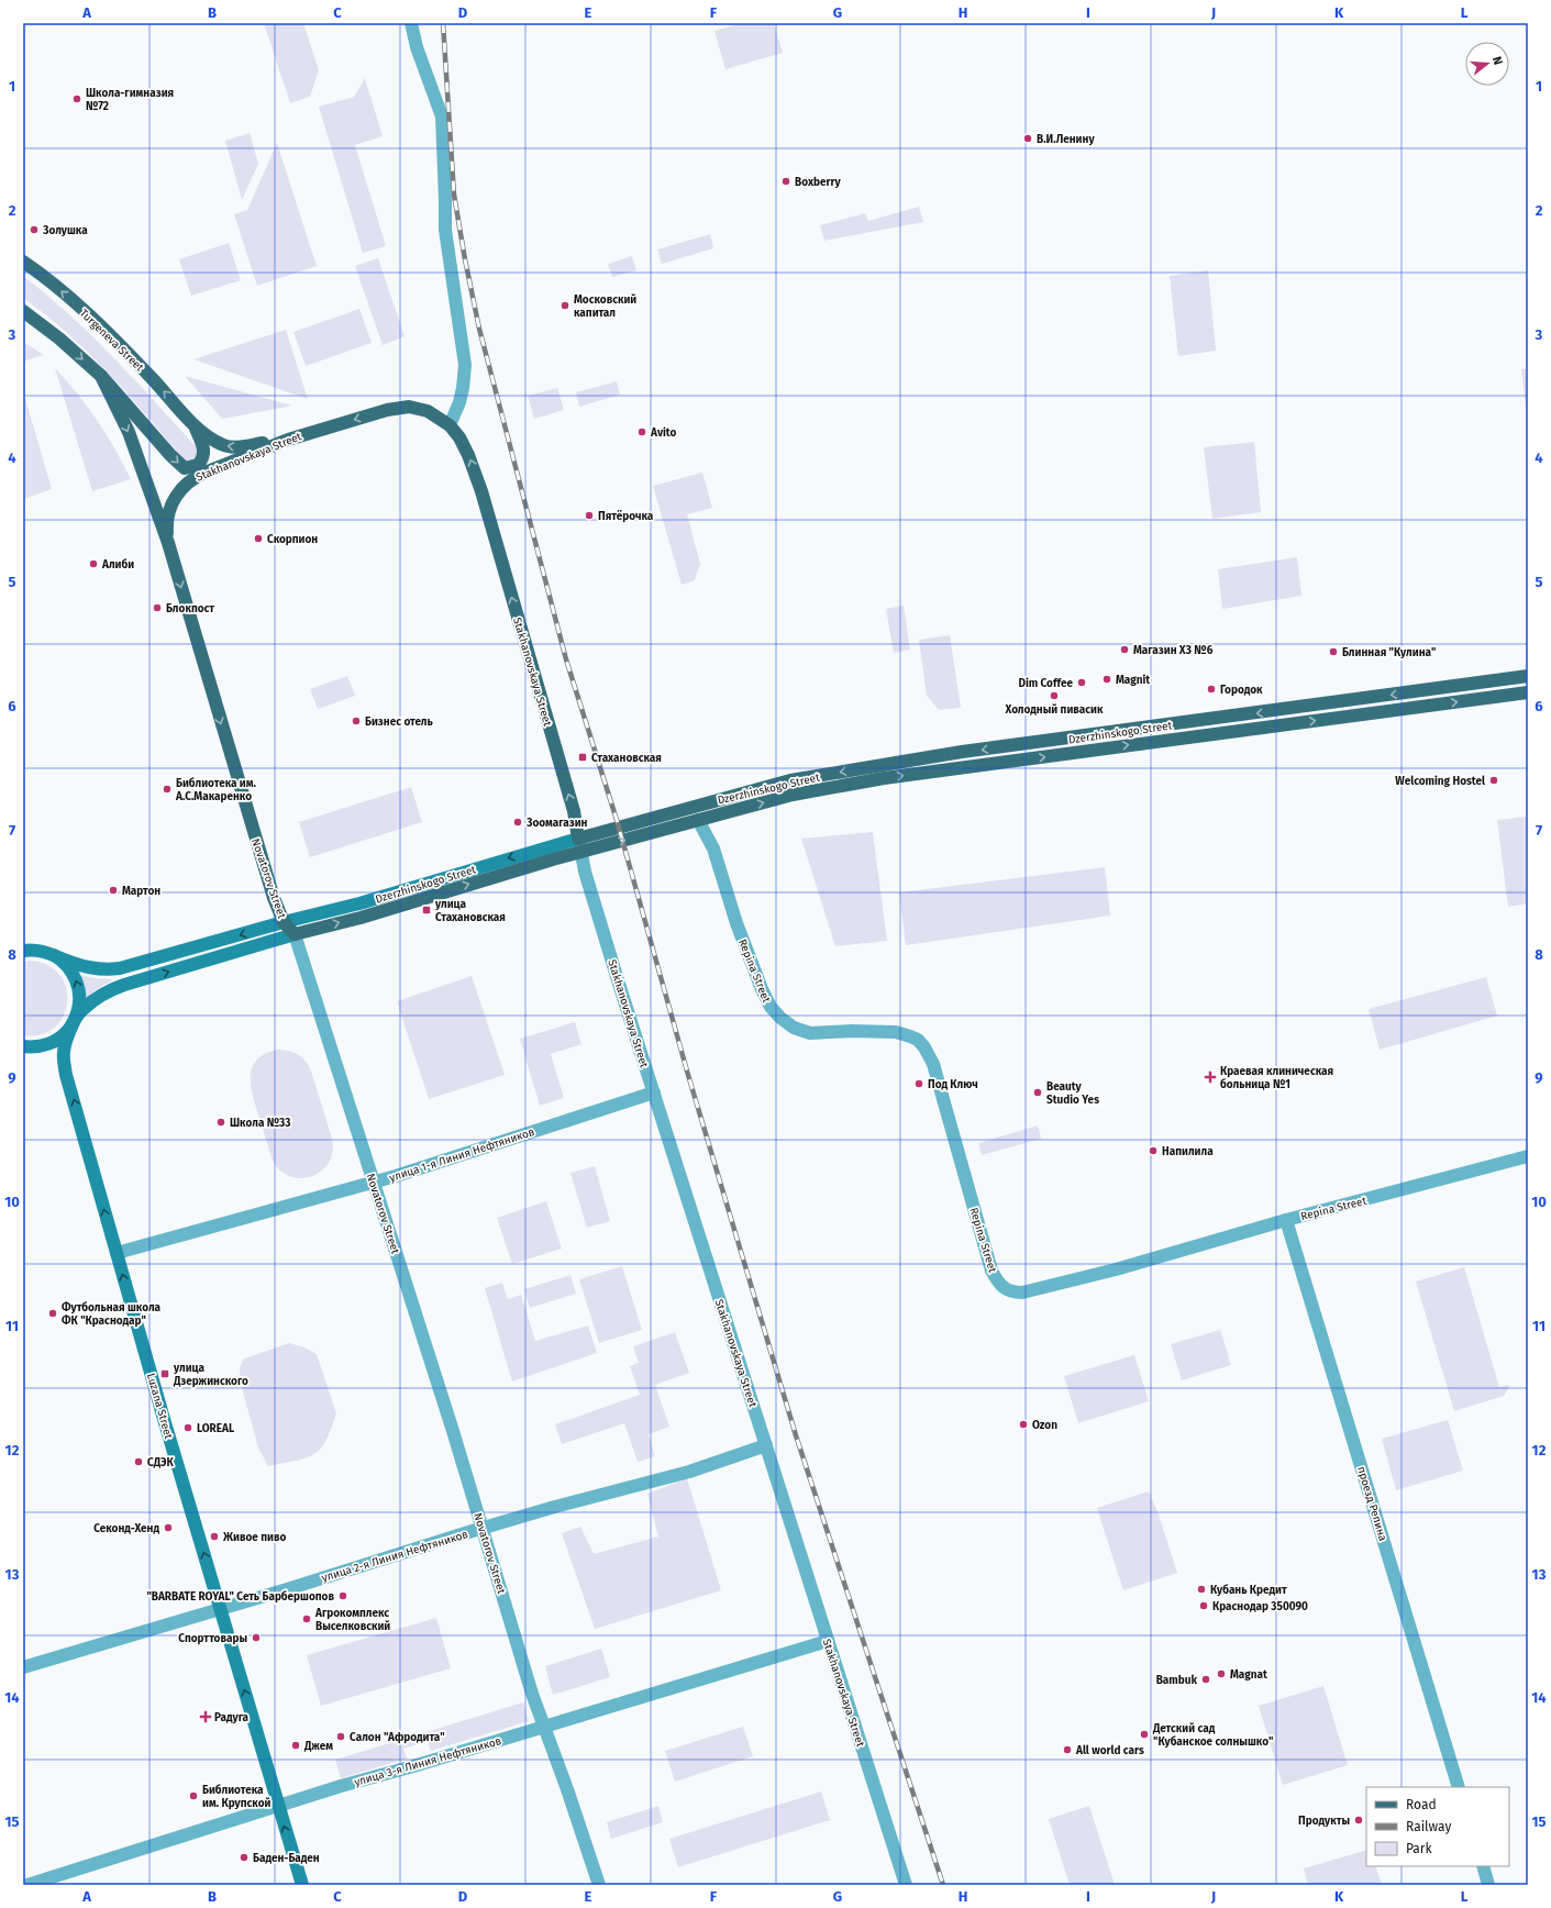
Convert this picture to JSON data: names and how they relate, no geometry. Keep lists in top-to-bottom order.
{
  "streets": {
    "main road": [
      "Turgeneva Street",
      "Stakhanovskaya Street",
      "Dzerzhinskogo Street",
      "Novatorov Street",
      "Luzana Street"
    ],
    "street": [
      "Repina Street",
      "улица 1-я Линия Нефтяников",
      "проезд Репина",
      "улица 2-я Линия Нефтяников",
      "улица 3-я Линия Нефтяников"
    ]
  },
  "crossings": [
    ["Stakhanovskaya Street", "Dzerzhinskogo Street"],
    ["Stakhanovskaya Street", "Novatorov Street"],
    ["Stakhanovskaya Street", "улица 1-я Линия Нефтяников"],
    ["Stakhanovskaya Street", "улица 2-я Линия Нефтяников"],
    ["Stakhanovskaya Street", "улица 3-я Линия Нефтяников"],
    ["Dzerzhinskogo Street", "Novatorov Street"],
    ["Dzerzhinskogo Street", "Repina Street"],
    ["Dzerzhinskogo Street", "Luzana Street"],
    ["Novatorov Street", "улица 1-я Линия Нефтяников"],
    ["Novatorov Street", "улица 2-я Линия Нефтяников"],
    ["Novatorov Street", "улица 3-я Линия Нефтяников"],
    ["Repina Street", "проезд Репина"],
    ["улица 1-я Линия Нефтяников", "Luzana Street"],
    ["Luzana Street", "улица 2-я Линия Нефтяников"],
    ["Luzana Street", "улица 3-я Линия Нефтяников"]
  ],
  "one_way": ["Luzana Street"],
  "places": {
    "other": [
      "Школа-гимназия №72",
      "В.И.Ленину",
      "Boxberry",
      "Золушка",
      "Московский капитал",
      "Avito",
      "Пятёрочка",
      "Скорпион",
      "Алиби",
      "Блокпост",
      "Магазин ХЗ №6",
      "Блинная \"Кулина\"",
      "Magnit",
      "Dim Coffee",
      "Городок",
      "Холодный пивасик",
      "Бизнес отель",
      "Welcoming Hostel",
      "Библиотека им. А.С.Макаренко",
      "Зоомагазин",
      "Мартон",
      "Под Ключ",
      "Beauty Studio Yes",
      "Школа №33",
      "Напилила",
      "Футбольная школа ФК \"Краснодар\"",
      "Ozon",
      "LOREAL",
      "СДЭК",
      "Секонд-Хенд",
      "Живое пиво",
      "Кубань Кредит",
      "\"BARBATE ROYAL\" Сеть Барбершопов",
      "Краснодар 350090",
      "Агрокомплекс Выселковский",
      "Спорттовары",
      "Magnat",
      "Bambuk",
      "Детский сад \"Кубанское солнышко\"",
      "Салон \"Афродита\"",
      "Джем",
      "All world cars",
      "Библиотека им. Крупской",
      "Продукты",
      "Баден-Баден"
    ],
    "transit": ["Стахановская", "улица Стахановская", "улица Дзержинского"],
    "health": ["Краевая клиническая больница №1", "Радуга"]
  },
  "legend": ["Road", "Railway", "Park"],
  "north": "right",
  "grid": {
    "columns": [
      "A",
      "B",
      "C",
      "D",
      "E",
      "F",
      "G",
      "H",
      "I",
      "J",
      "K",
      "L"
    ],
    "rows": [
      "1",
      "2",
      "3",
      "4",
      "5",
      "6",
      "7",
      "8",
      "9",
      "10",
      "11",
      "12",
      "13",
      "14",
      "15"
    ]
  }
}
